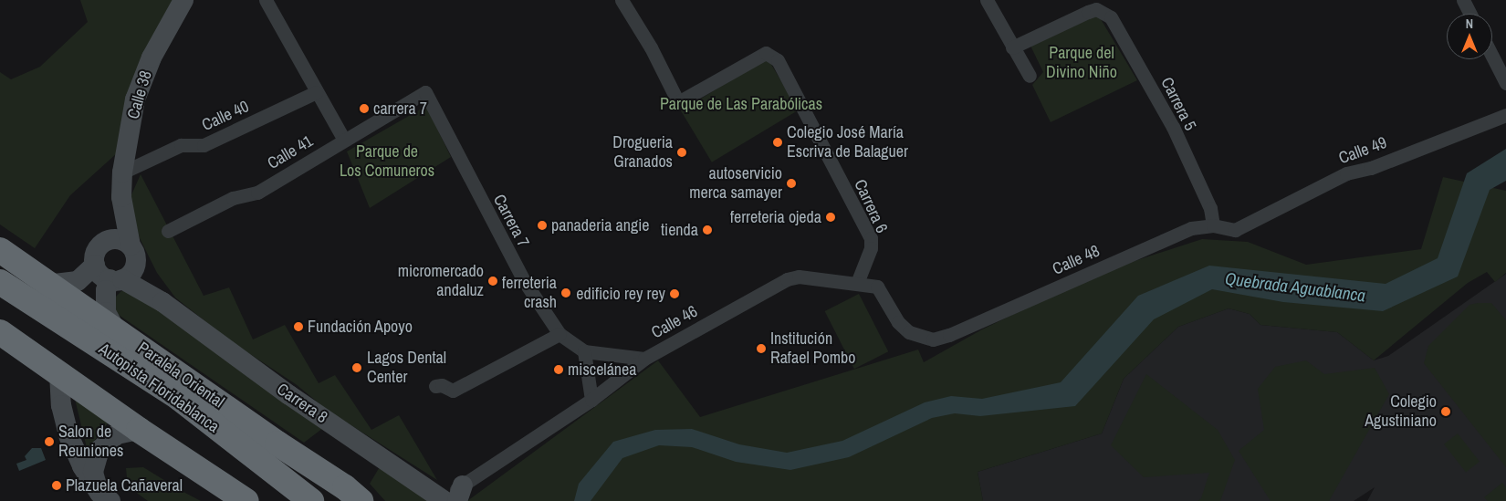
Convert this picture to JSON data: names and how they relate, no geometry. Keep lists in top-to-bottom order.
{
  "streets": {
    "highway": ["Paralela Oriental", "Autopista Floridablanca"],
    "main road": ["Calle 38", "Carrera 8"],
    "street": [
      "Carrera 5",
      "Calle 40",
      "Calle 49",
      "Calle 41",
      "Carrera 6",
      "Carrera 7",
      "Calle 48",
      "Calle 46"
    ]
  },
  "crossings": [
    ["Calle 38", "Calle 40"],
    ["Calle 38", "Carrera 8"],
    ["Carrera 5", "Calle 48"],
    ["Calle 49", "Calle 48"],
    ["Calle 41", "Carrera 7"],
    ["Carrera 6", "Calle 46"],
    ["Carrera 7", "Calle 46"],
    ["Calle 48", "Calle 46"],
    ["Calle 46", "Carrera 8"]
  ],
  "water": ["Quebrada Aguablanca"],
  "parks": ["Parque del Divino Niño", "Parque de Las Parabólicas", "Parque de Los Comuneros"],
  "places": [
    "carrera 7",
    "Colegio José María Escriva de Balaguer",
    "Drogueria Granados",
    "autoservicio merca samayer",
    "ferreteria ojeda",
    "panaderia angie",
    "tienda",
    "micromercado andaluz",
    "ferreteria crash",
    "edificio rey rey",
    "Fundación Apoyo",
    "Institución Rafael Pombo",
    "Lagos Dental Center",
    "miscelánea",
    "Colegio Agustiniano",
    "Salon de Reuniones",
    "Plazuela Cañaveral"
  ],
  "north": "top"
}
